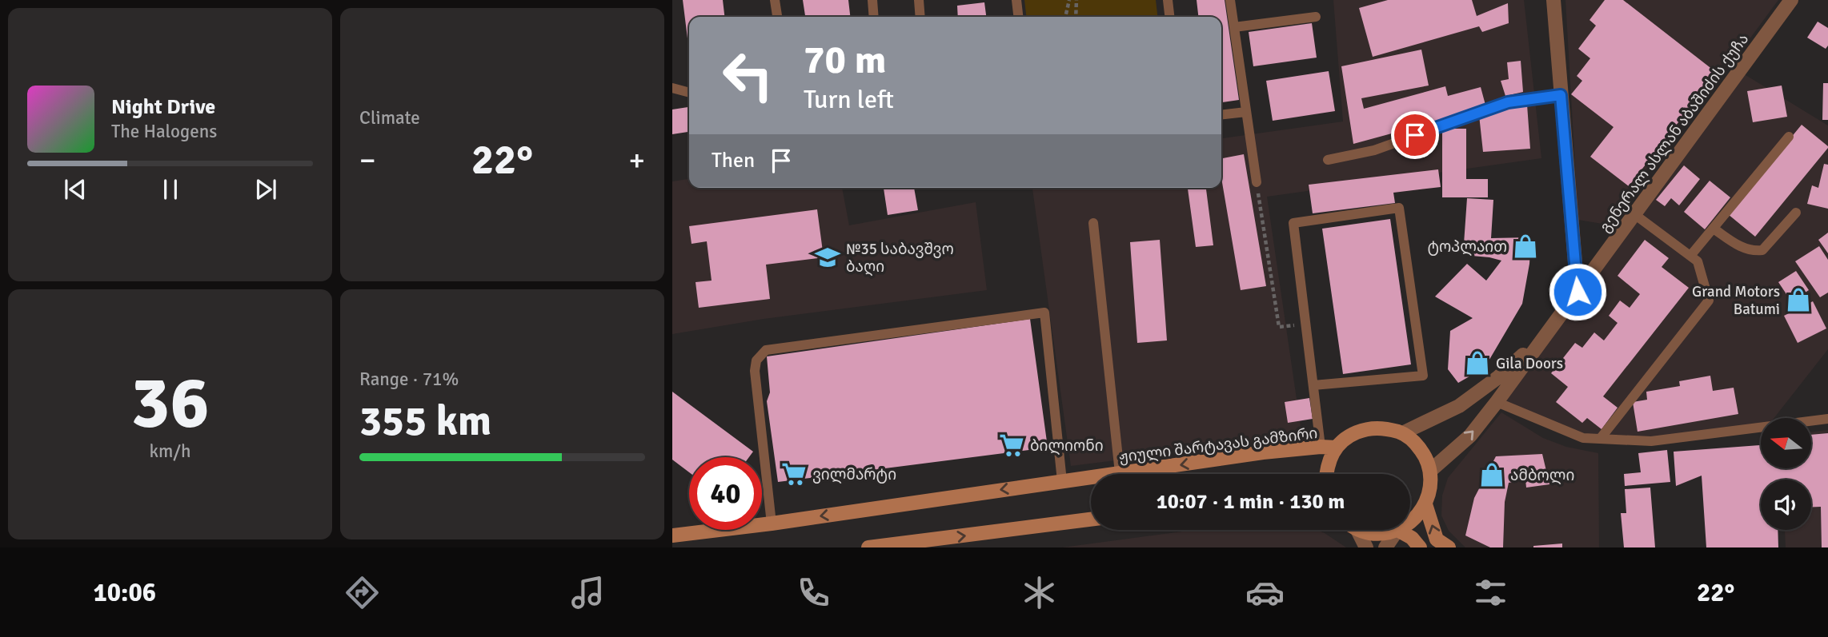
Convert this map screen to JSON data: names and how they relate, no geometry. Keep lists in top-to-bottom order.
{
  "streets": {
    "main road": ["ჟიული შარტავას გამზირი"],
    "street": ["გენერალ ასლან აბაშიძის ქუჩა"]
  },
  "places": {
    "shop": [
      "ტოპლაით",
      "Grand Motors Batumi",
      "Gila Doors",
      "ამბოლი"
    ],
    "school or university": ["№35 საბავშვო ბაღი"],
    "supermarket": ["ბილიონი", "ვილმარტი"]
  },
  "north": "left",
  "page": {
    "tile": [
      "Climate",
      ["36", "km/h"],
      ["Range · 71%", "355 km"]
    ],
    "turn": ["70 m", "Turn left"],
    "song": ["Night Drive", "The Halogens"],
    "then": "Then",
    "heat": ["−", "22°", "+"],
    "limit": "40",
    "trip": "10:07 · 1 min · 130 m",
    "tabs": ["10:06", "22°"]
  }
}
